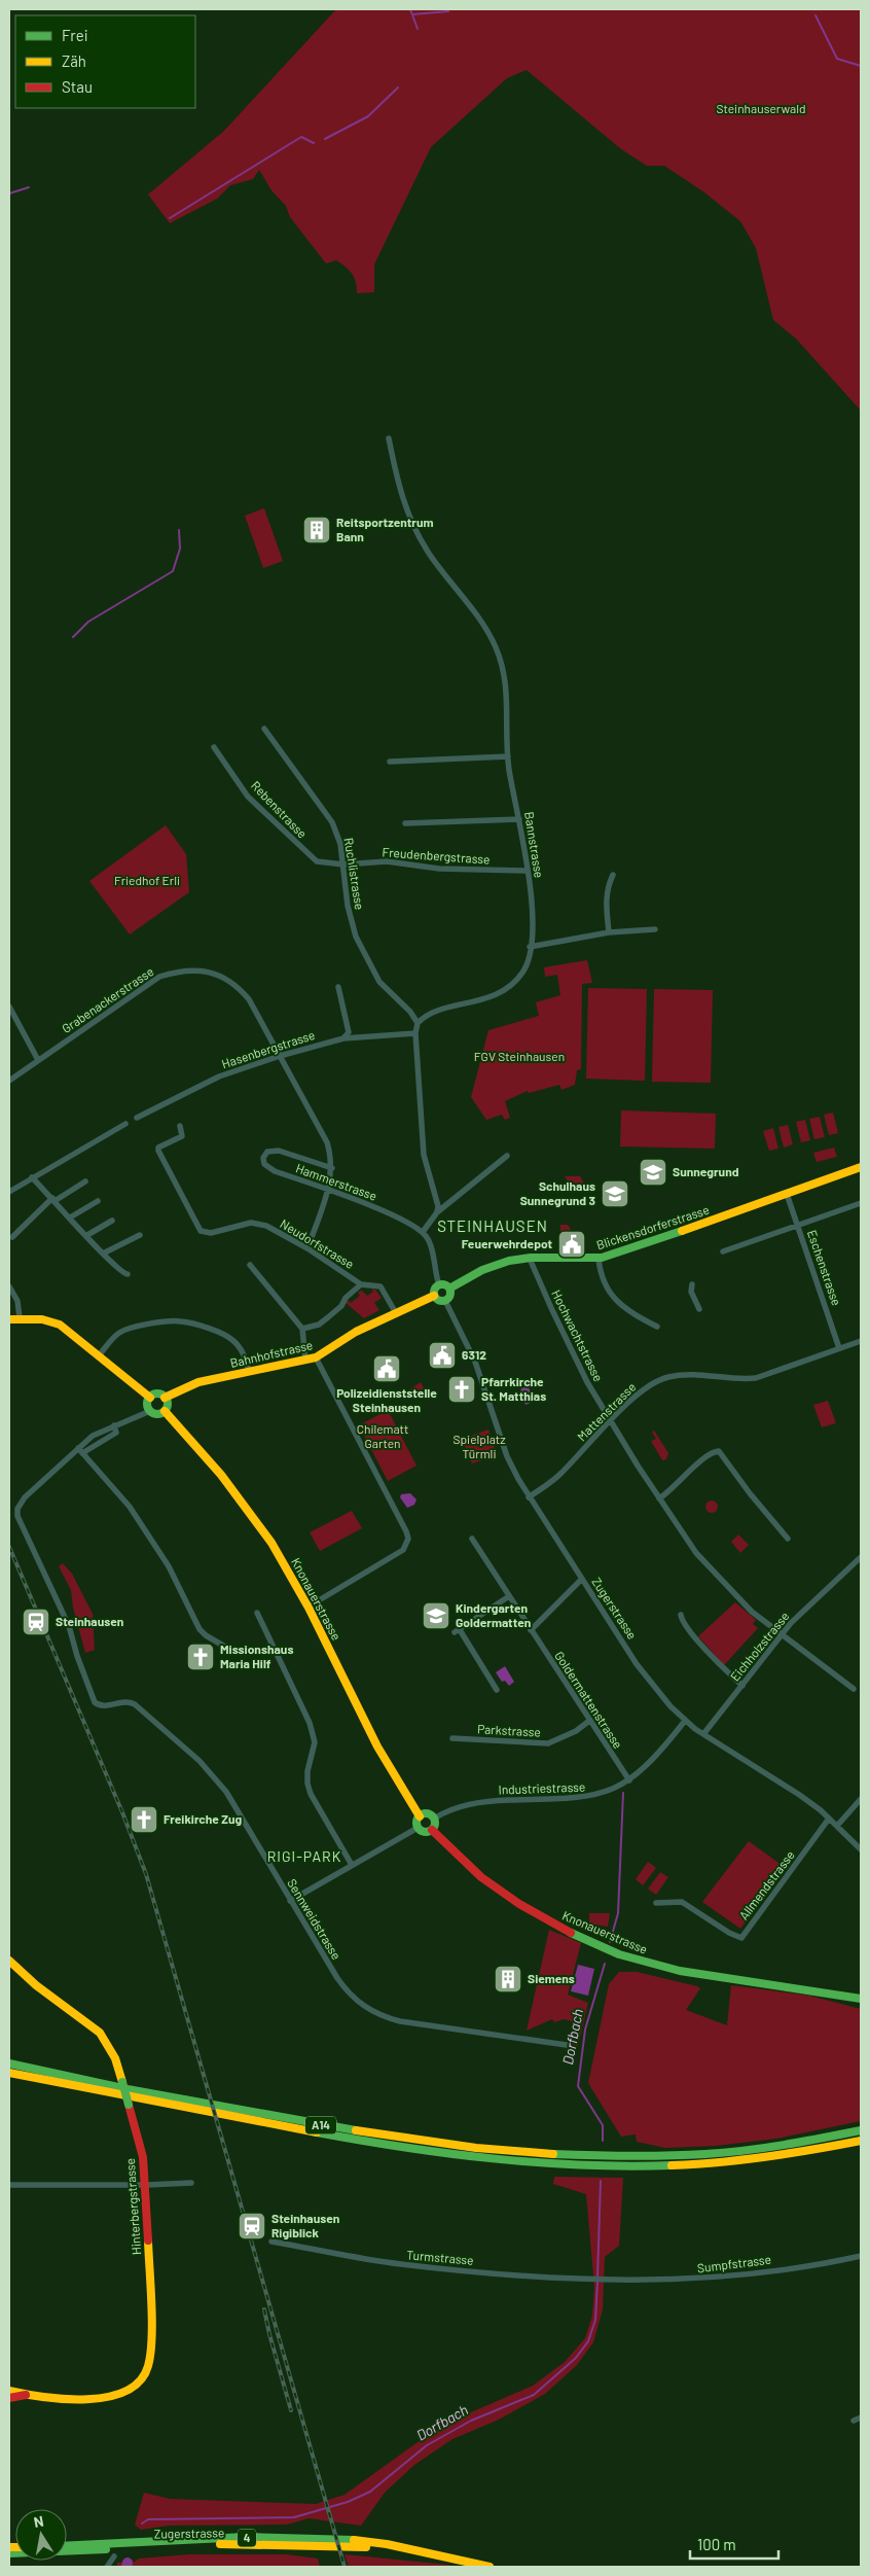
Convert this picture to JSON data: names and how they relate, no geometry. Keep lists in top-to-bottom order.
{
  "streets": {
    "main road": [
      "Blickensdorferstrasse",
      "Bahnhofstrasse",
      "Knonauerstrasse",
      "Zugerstrasse",
      "A14",
      "Hinterbergstrasse",
      "4"
    ],
    "street": [
      "Rebenstrasse",
      "Bannstrasse",
      "Freudenbergstrasse",
      "Ruchlistrasse",
      "Grabenackerstrasse",
      "Hasenbergstrasse",
      "Hammerstrasse",
      "Neudorfstrasse",
      "Eschenstrasse",
      "Hochwachtstrasse",
      "Mattenstrasse",
      "Eichholzstrasse",
      "Goldermattenstrasse",
      "Parkstrasse",
      "Industriestrasse",
      "Allmendstrasse",
      "Sennweidstrasse",
      "Turmstrasse",
      "Sumpfstrasse"
    ]
  },
  "crossings": [
    ["Rebenstrasse", "Freudenbergstrasse"],
    ["Rebenstrasse", "Ruchlistrasse"],
    ["Bannstrasse", "Freudenbergstrasse"],
    ["Bannstrasse", "Ruchlistrasse"],
    ["Freudenbergstrasse", "Ruchlistrasse"],
    ["Grabenackerstrasse", "Hasenbergstrasse"],
    ["Grabenackerstrasse", "Hammerstrasse"],
    ["Grabenackerstrasse", "Neudorfstrasse"],
    ["Blickensdorferstrasse", "Eschenstrasse"],
    ["Blickensdorferstrasse", "Hochwachtstrasse"],
    ["Blickensdorferstrasse", "Bahnhofstrasse"],
    ["Blickensdorferstrasse", "Zugerstrasse"],
    ["Neudorfstrasse", "Bahnhofstrasse"],
    ["Eschenstrasse", "Mattenstrasse"],
    ["Hochwachtstrasse", "Mattenstrasse"],
    ["Hochwachtstrasse", "Eichholzstrasse"],
    ["Bahnhofstrasse", "Knonauerstrasse"],
    ["Bahnhofstrasse", "Zugerstrasse"],
    ["Mattenstrasse", "Zugerstrasse"],
    ["Knonauerstrasse", "Industriestrasse"],
    ["Zugerstrasse", "Eichholzstrasse"],
    ["Zugerstrasse", "Industriestrasse"],
    ["Zugerstrasse", "Allmendstrasse"],
    ["Goldermattenstrasse", "Parkstrasse"],
    ["Goldermattenstrasse", "Industriestrasse"],
    ["Turmstrasse", "Sumpfstrasse"]
  ],
  "districts": ["STEINHAUSEN", "RIGI-PARK"],
  "water": ["Dorfbach"],
  "parks": [
    "Steinhauserwald",
    "Friedhof Erli",
    "FGV Steinhausen",
    "Chilematt Garten",
    "Spielplatz Türmli"
  ],
  "places": {
    "building": ["Reitsportzentrum Bann", "Siemens"],
    "school or university": ["Sunnegrund", "Schulhaus Sunnegrund 3", "Kindergarten Goldermatten"],
    "public building": ["Feuerwehrdepot", "6312", "Polizeidienststelle Steinhausen"],
    "church": ["Pfarrkirche St. Matthias", "Missionshaus Maria Hilf", "Freikirche Zug"],
    "station": ["Steinhausen", "Steinhausen Rigiblick"]
  },
  "legend": ["Frei", "Zäh", "Stau"],
  "scale_bar": "100 m",
  "north": "top"
}
